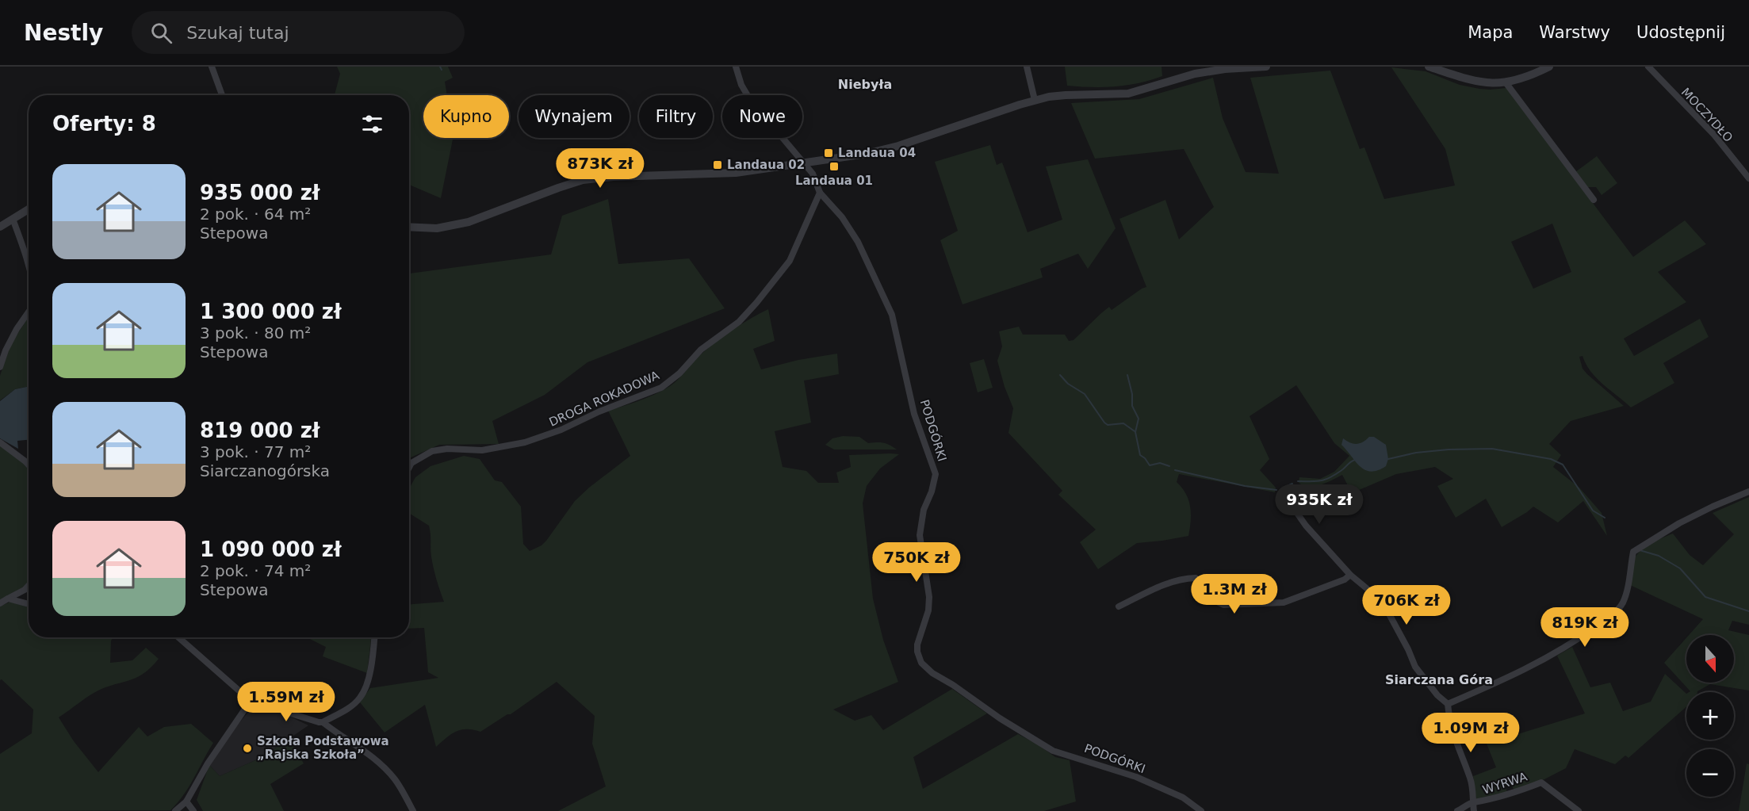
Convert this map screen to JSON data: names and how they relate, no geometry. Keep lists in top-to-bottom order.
{
  "streets": {
    "street": [
      "MOCZYDŁO",
      "DROGA ROKADOWA",
      "PODGÓRKI",
      "WYRWA"
    ]
  },
  "crossings": [
    ["DROGA ROKADOWA", "PODGÓRKI"]
  ],
  "districts": ["Niebyła", "Siarczana Góra"],
  "places": {
    "transit": ["Landaua 04", "Landaua 02", "Landaua 01"],
    "other": ["Szkoła Podstawowa „Rajska Szkoła”"]
  },
  "north": "bottom",
  "page": {
    "header": "Nestly",
    "search": "Szukaj tutaj",
    "nav": ["Mapa", "Warstwy", "Udostępnij"],
    "chip": [
      "Kupno",
      "Wynajem",
      "Filtry",
      "Nowe"
    ],
    "heading": "Oferty: 8",
    "price": [
      "873K zł",
      "935K zł",
      "750K zł",
      "1.3M zł",
      "706K zł",
      "819K zł",
      "1.59M zł",
      "1.09M zł"
    ],
    "list": [
      {
        "name": "935 000 zł",
        "note": "2 pok. · 64 m² · Stepowa"
      },
      {
        "name": "1 300 000 zł",
        "note": "3 pok. · 80 m² · Stepowa"
      },
      {
        "name": "819 000 zł",
        "note": "3 pok. · 77 m² · Siarczanogórska"
      },
      {
        "name": "1 090 000 zł",
        "note": "2 pok. · 74 m² · Stepowa"
      }
    ],
    "map_buttons": ["+", "−"]
  }
}
